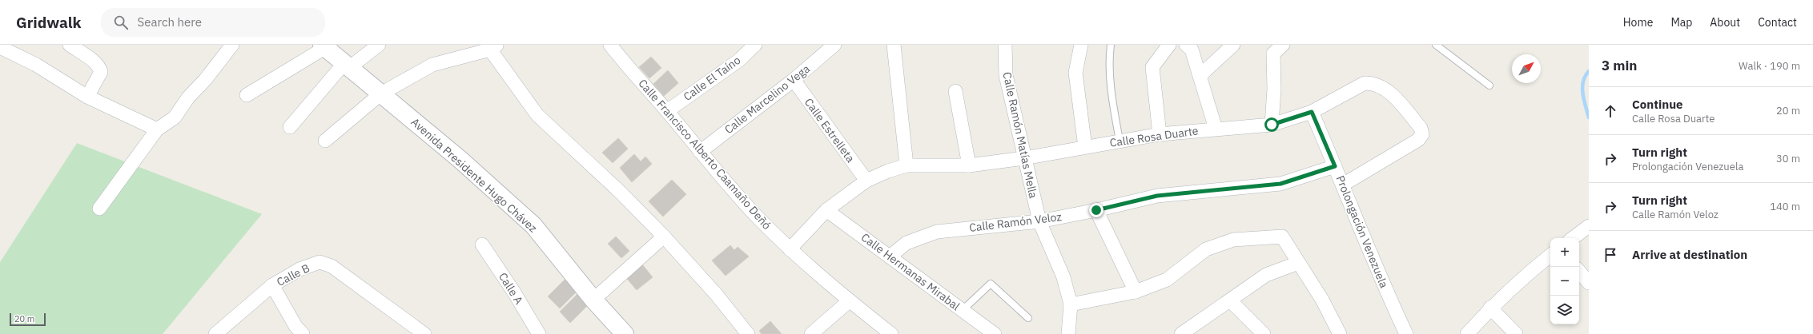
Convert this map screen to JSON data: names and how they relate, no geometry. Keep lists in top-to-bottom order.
{
  "streets": {
    "main road": ["Avenida Presidente Hugo Chávez"],
    "street": [
      "Calle El Taíno",
      "Calle Marcelino Vega",
      "Calle Estrelleta",
      "Calle Ramón Matías Mella",
      "Calle Rosa Duarte",
      "Calle Francisco Alberto Caamaño Deñó",
      "Calle Ramón Veloz",
      "Prolongación Venezuela",
      "Calle Hermanas Mirabal",
      "Calle B",
      "Calle A"
    ]
  },
  "crossings": [
    ["Calle El Taíno", "Calle Francisco Alberto Caamaño Deñó"],
    ["Calle Marcelino Vega", "Calle Estrelleta"],
    ["Calle Marcelino Vega", "Calle Francisco Alberto Caamaño Deñó"],
    ["Calle Estrelleta", "Calle Rosa Duarte"],
    ["Calle Ramón Matías Mella", "Calle Rosa Duarte"],
    ["Calle Ramón Matías Mella", "Calle Ramón Veloz"],
    ["Calle Rosa Duarte", "Calle Francisco Alberto Caamaño Deñó"],
    ["Calle Rosa Duarte", "Prolongación Venezuela"],
    ["Calle Rosa Duarte", "Calle Hermanas Mirabal"],
    ["Calle Ramón Veloz", "Prolongación Venezuela"],
    ["Calle Ramón Veloz", "Calle Hermanas Mirabal"]
  ],
  "scale_bar": "20 m",
  "north": "top right",
  "page": {
    "header": "Gridwalk",
    "search": "Search here",
    "nav": [
      "Home",
      "Map",
      "About",
      "Contact"
    ],
    "heading": ["3 min", "Walk · 190 m"],
    "list": [
      ["Continue", "Calle Rosa Duarte", "20 m"],
      ["Turn right", "Prolongación Venezuela", "30 m"],
      ["Turn right", "Calle Ramón Veloz", "140 m"],
      "Arrive at destination"
    ],
    "map_buttons": ["+", "−"],
    "scale": "20 m"
  }
}
